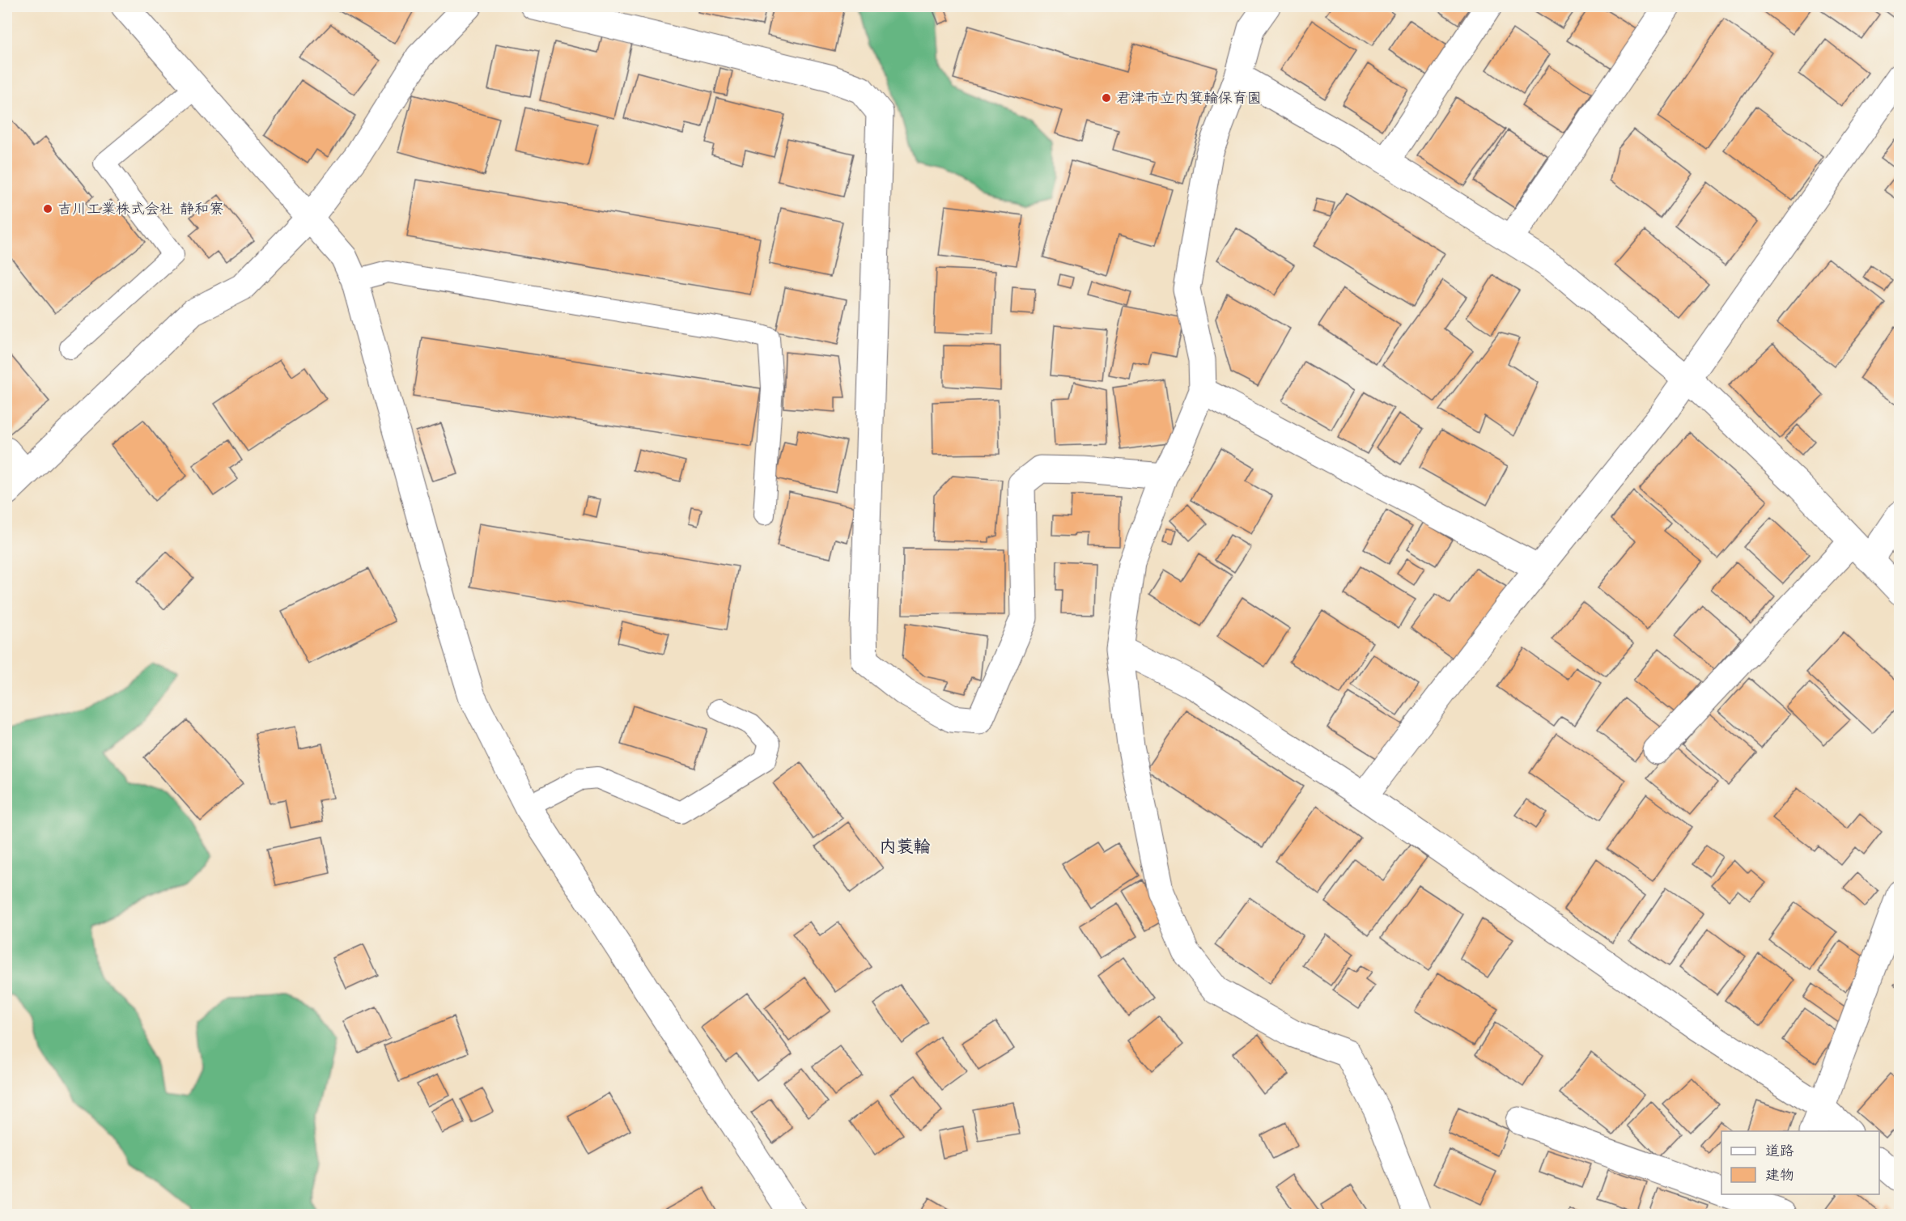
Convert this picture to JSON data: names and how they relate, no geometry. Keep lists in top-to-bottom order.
{
  "districts": ["内蓑輪"],
  "places": ["君津市立内箕輪保育園", "吉川工業株式会社 静和寮"],
  "legend": ["道路", "建物"]
}
